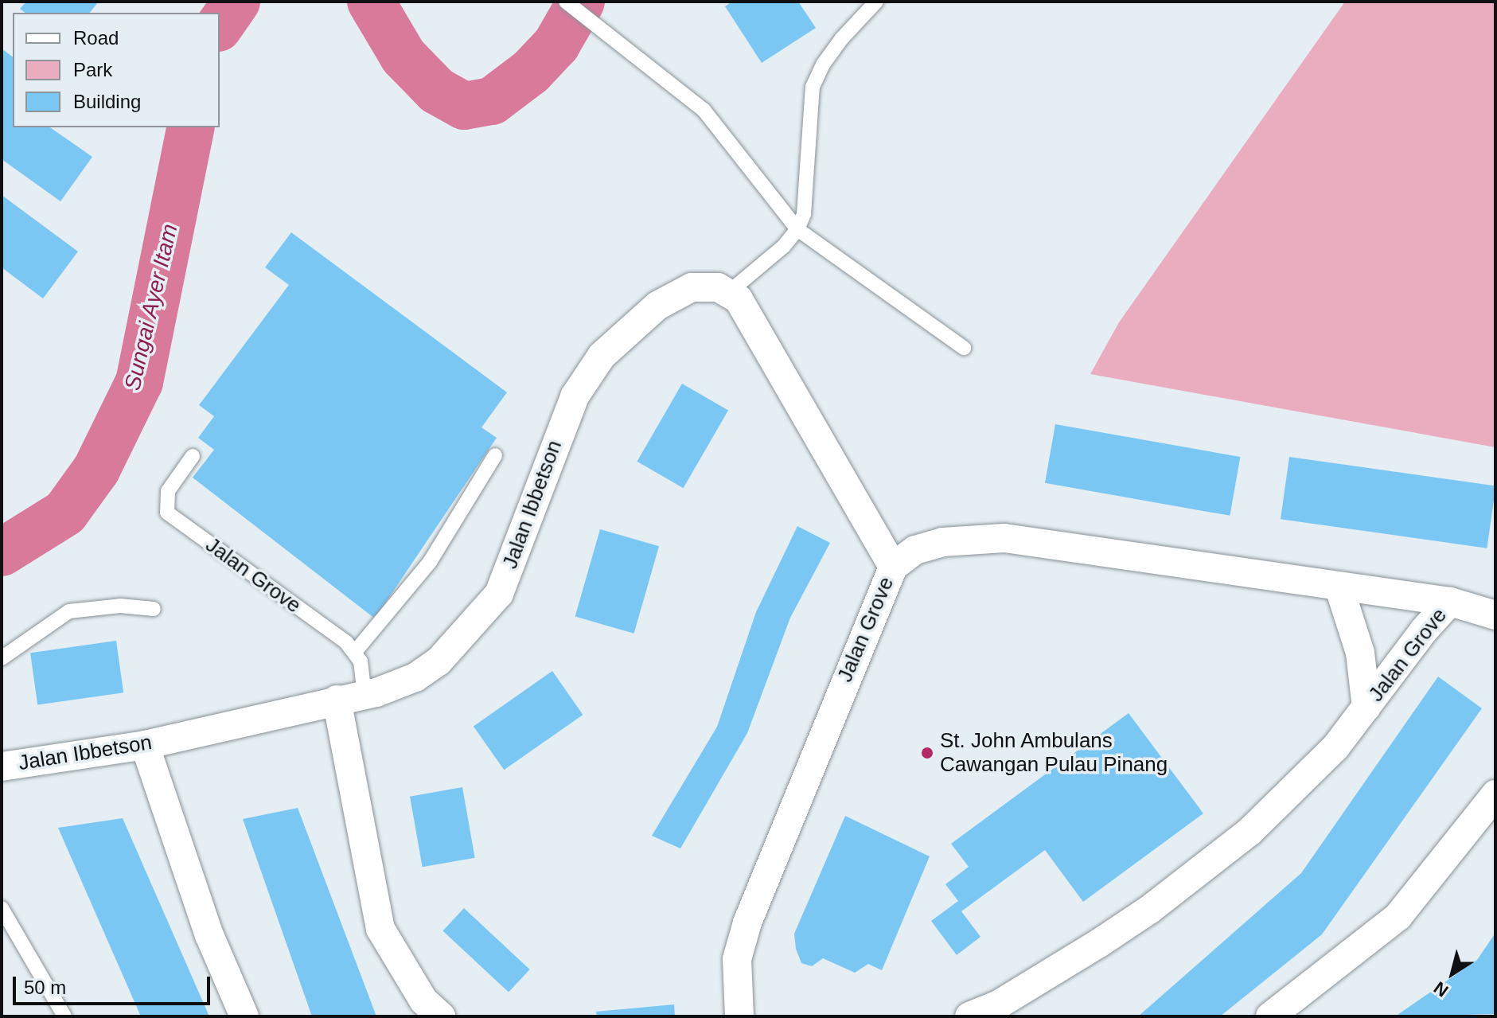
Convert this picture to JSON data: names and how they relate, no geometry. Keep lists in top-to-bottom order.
{
  "streets": {
    "street": ["Jalan Ibbetson", "Jalan Grove"]
  },
  "water": ["Sungai Ayer Itam"],
  "places": ["St. John Ambulans Cawangan Pulau Pinang"],
  "legend": ["Road", "Park", "Building"],
  "scale_bar": "50 m",
  "north": "bottom left"
}
